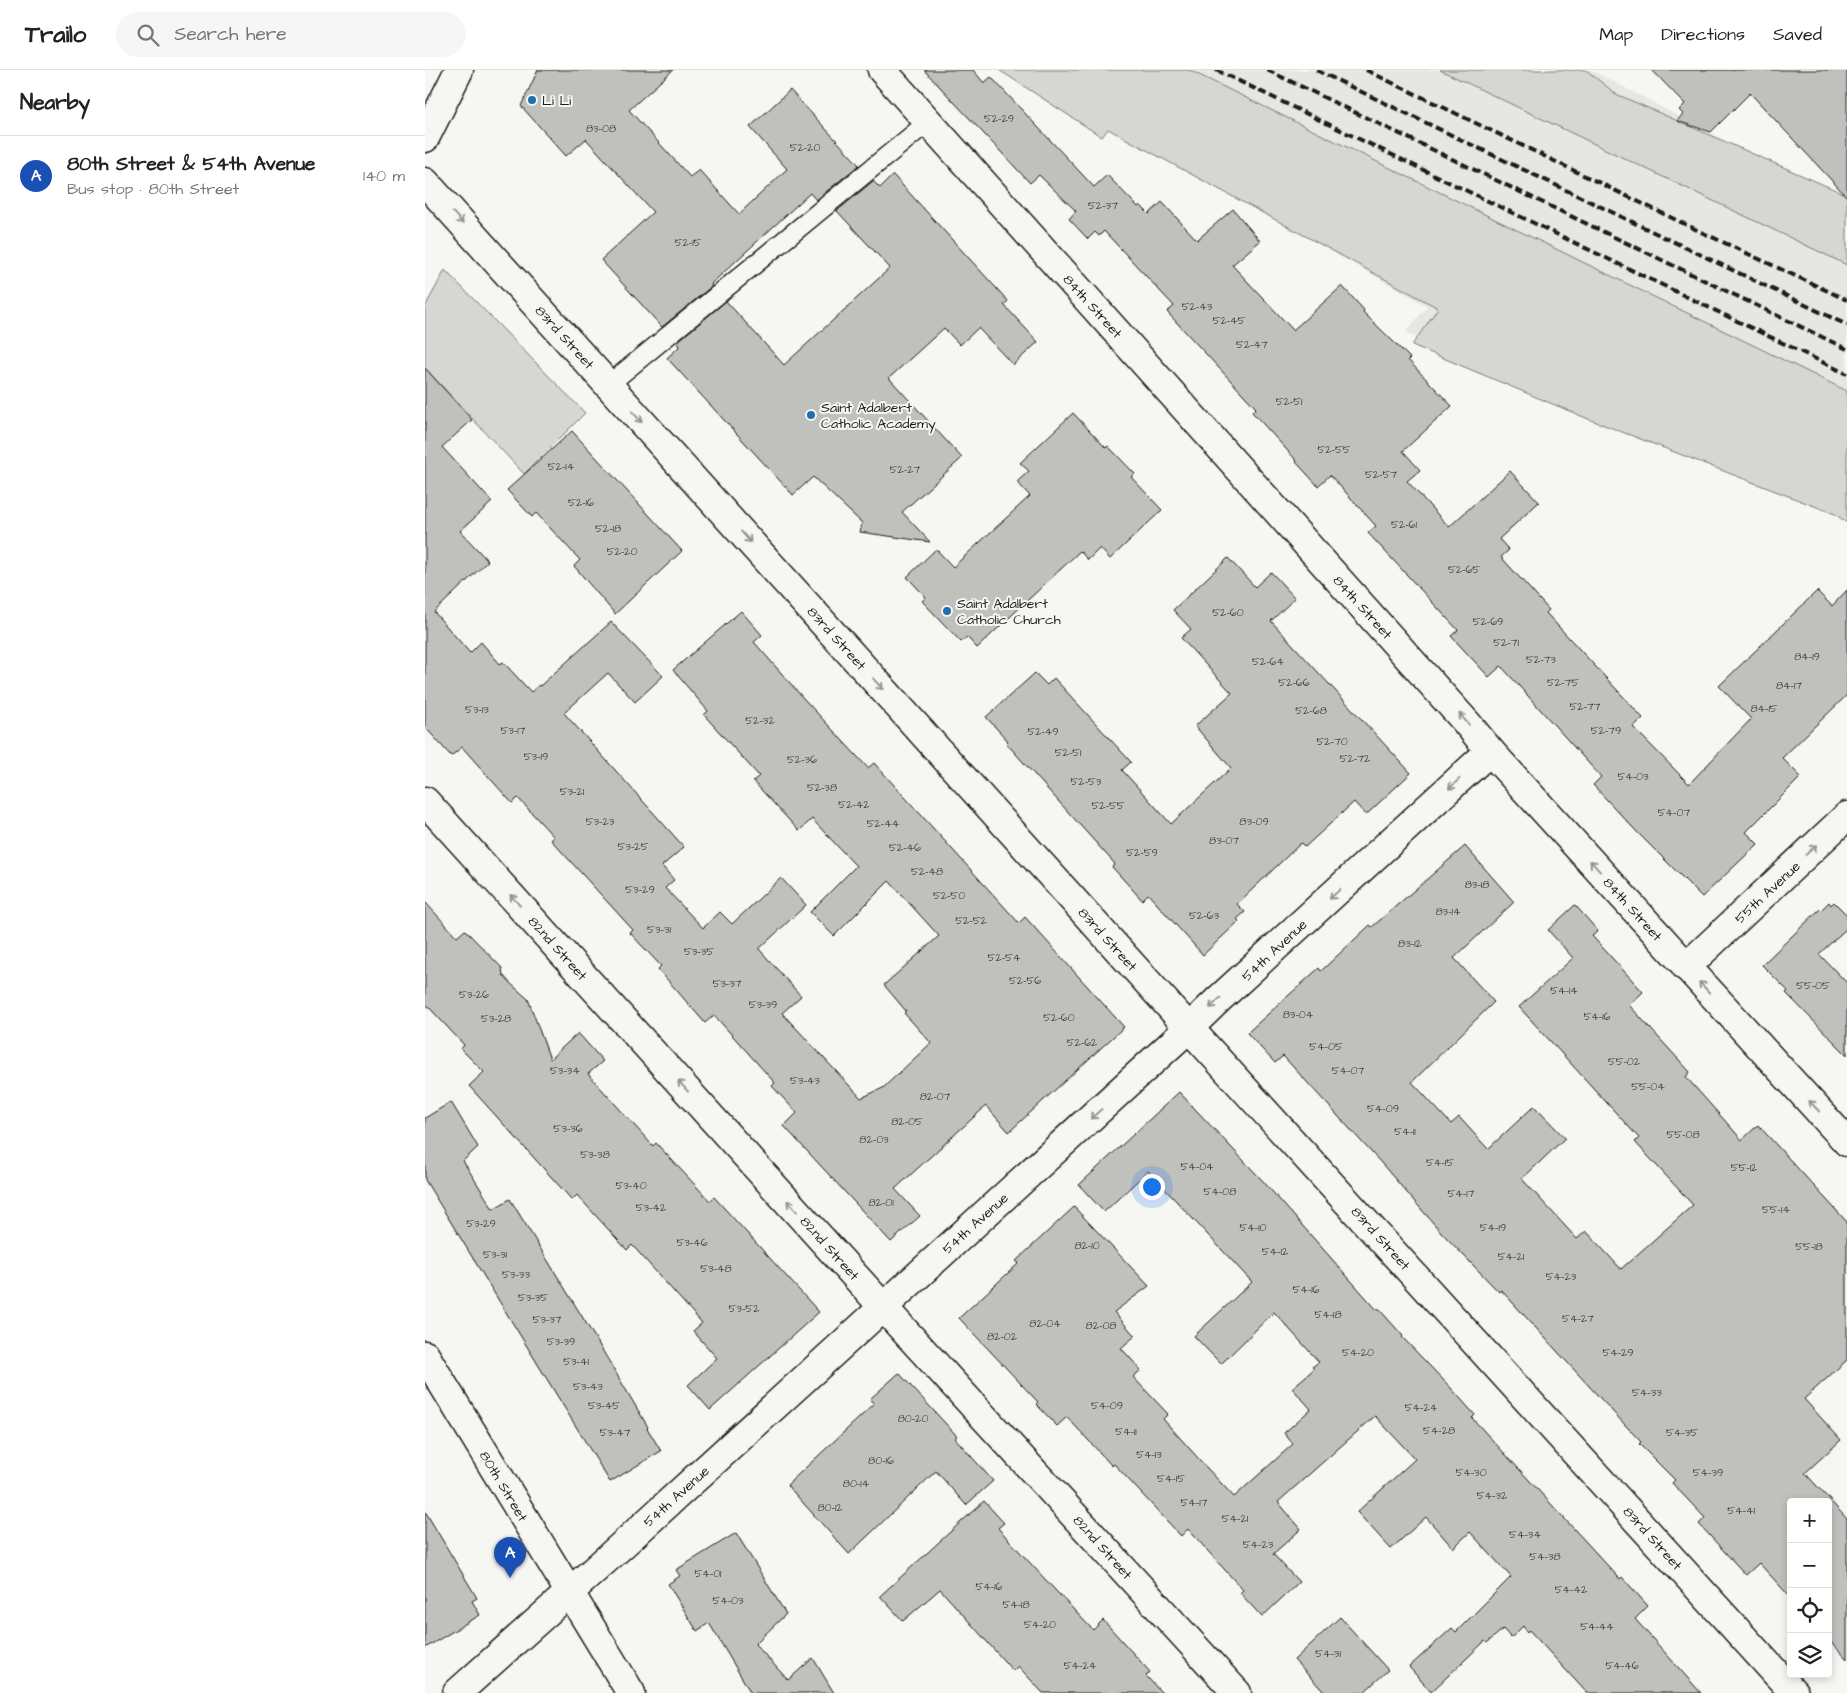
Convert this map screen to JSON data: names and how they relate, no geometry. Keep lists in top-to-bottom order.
{
  "streets": {
    "street": [
      "84th Street",
      "83rd Street",
      "55th Avenue",
      "82nd Street",
      "54th Avenue",
      "80th Street"
    ]
  },
  "crossings": [
    ["84th Street", "55th Avenue"],
    ["84th Street", "54th Avenue"],
    ["83rd Street", "54th Avenue"],
    ["82nd Street", "54th Avenue"],
    ["54th Avenue", "80th Street"]
  ],
  "one_way": [
    "84th Street",
    "83rd Street",
    "55th Avenue",
    "82nd Street",
    "54th Avenue"
  ],
  "places": ["Li Li", "Saint Adalbert Catholic Academy", "Saint Adalbert Catholic Church"],
  "house_numbers": [
    "52-29",
    "83-08",
    "52-20",
    "52-37",
    "52-15",
    "52-43",
    "52-45",
    "52-47",
    "52-51",
    "52-55",
    "52-14",
    "52-27",
    "52-57",
    "52-16",
    "52-61",
    "52-18",
    "52-20",
    "52-65",
    "52-60",
    "52-69",
    "52-71",
    "84-19",
    "52-73",
    "52-64",
    "52-66",
    "52-75",
    "84-17",
    "52-77",
    "84-15",
    "53-13",
    "52-68",
    "52-32",
    "53-17",
    "52-79",
    "52-49",
    "52-70",
    "52-51",
    "53-19",
    "52-72",
    "52-36",
    "54-03",
    "52-53",
    "52-38",
    "53-21",
    "52-42",
    "52-55",
    "54-07",
    "53-23",
    "83-09",
    "52-44",
    "83-07",
    "53-25",
    "52-46",
    "52-59",
    "52-48",
    "83-18",
    "53-29",
    "52-50",
    "83-14",
    "52-63",
    "52-52",
    "53-31",
    "83-12",
    "53-35",
    "52-54",
    "52-56",
    "53-37",
    "55-05",
    "54-14",
    "53-26",
    "53-39",
    "83-04",
    "54-16",
    "52-60",
    "53-28",
    "52-62",
    "54-05",
    "55-02",
    "53-34",
    "54-07",
    "53-43",
    "55-04",
    "82-07",
    "54-09",
    "82-05",
    "53-36",
    "54-11",
    "55-08",
    "82-03",
    "53-38",
    "54-15",
    "54-04",
    "55-12",
    "53-40",
    "54-08",
    "54-17",
    "82-01",
    "53-42",
    "55-14",
    "53-29",
    "54-10",
    "54-19",
    "53-46",
    "82-10",
    "55-18",
    "54-12",
    "53-31",
    "54-21",
    "53-48",
    "53-33",
    "54-23",
    "54-16",
    "53-35",
    "53-52",
    "54-18",
    "54-27",
    "53-37",
    "82-04",
    "82-08",
    "82-02",
    "53-39",
    "54-20",
    "54-29",
    "53-41",
    "53-43",
    "54-33",
    "53-45",
    "54-09",
    "54-24",
    "80-20",
    "54-28",
    "54-11",
    "53-47",
    "54-35",
    "54-13",
    "80-16",
    "54-30",
    "54-39",
    "54-15",
    "80-14",
    "54-32",
    "54-17",
    "80-12",
    "54-41",
    "54-21",
    "54-34",
    "54-23",
    "54-38",
    "54-01",
    "54-16",
    "54-42",
    "54-03",
    "54-18",
    "54-20",
    "54-44",
    "54-31",
    "54-24",
    "54-46"
  ],
  "page": {
    "header": "Trailo",
    "search": "Search here",
    "nav": ["Map", "Directions", "Saved"],
    "heading": "Nearby",
    "list": [
      {
        "mark": "A",
        "name": "80th Street & 54th Avenue",
        "note": "Bus stop · 80th Street",
        "value": "140 m"
      }
    ],
    "map_buttons": ["+", "−"],
    "pins": "A"
  }
}
